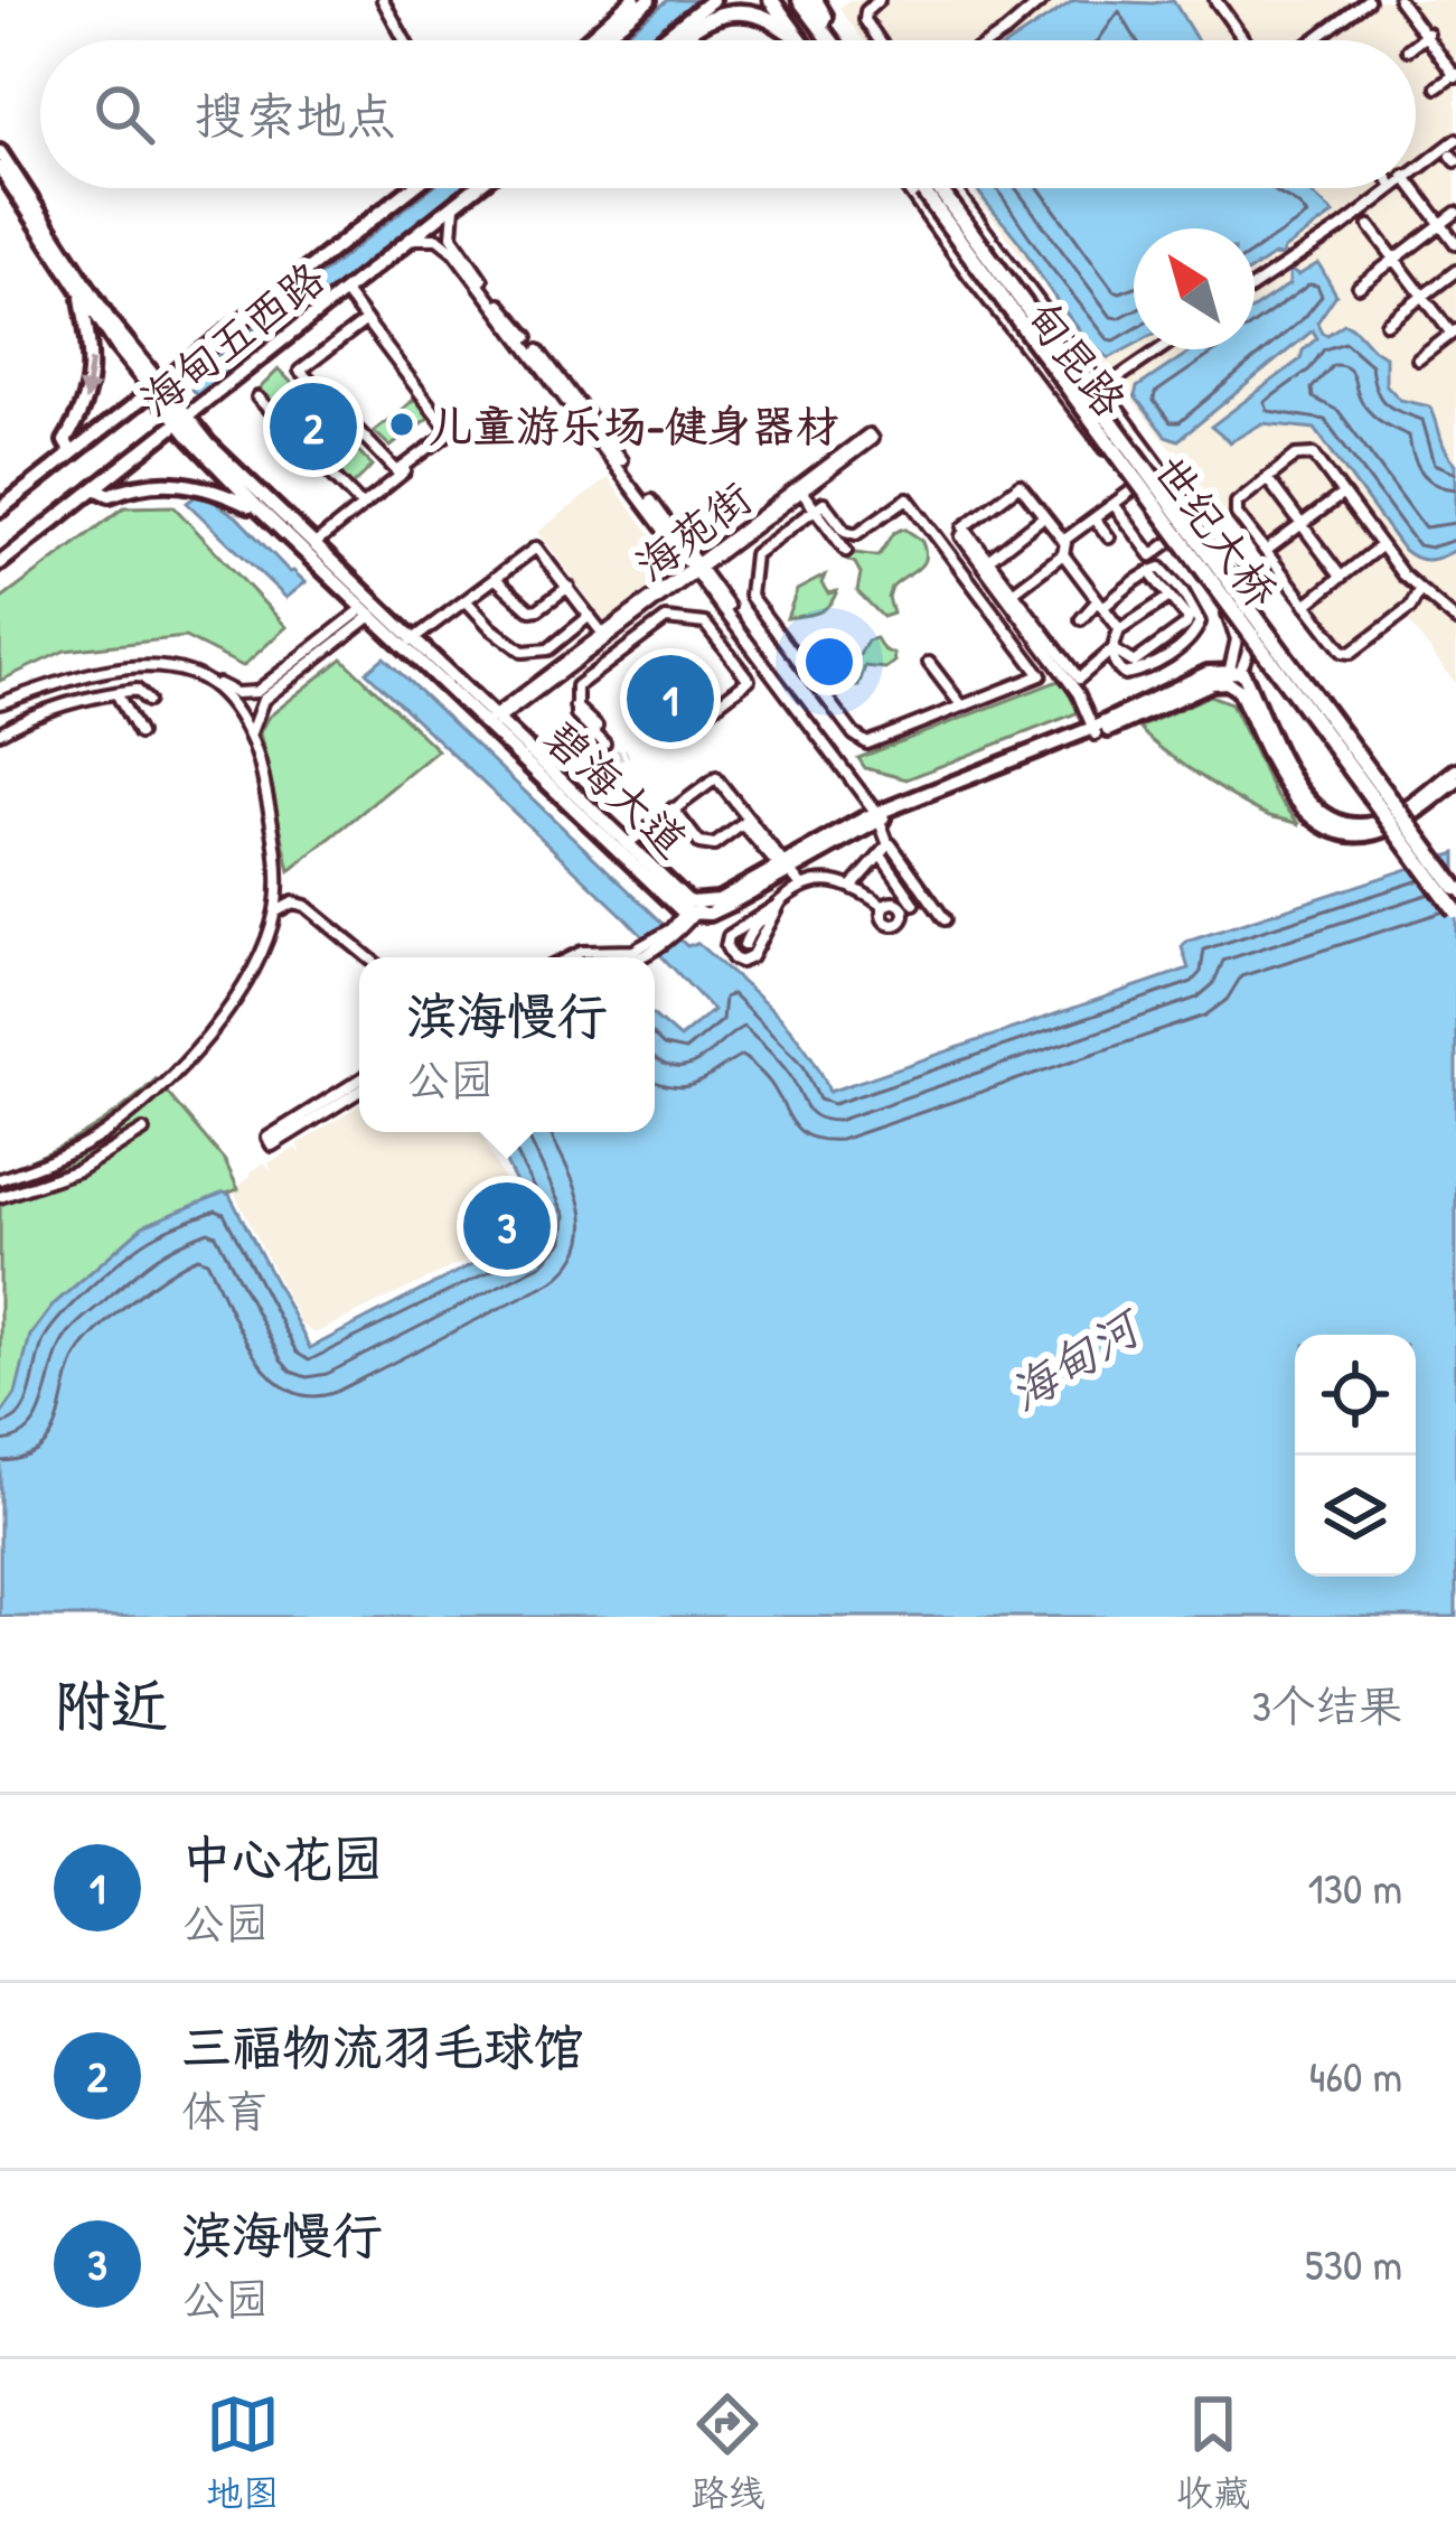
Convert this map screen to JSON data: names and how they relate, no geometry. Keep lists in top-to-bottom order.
{
  "streets": {
    "highway": ["世纪大桥"],
    "main road": ["海甸五西路", "碧海大道"],
    "street": ["甸昆路", "海苑街"]
  },
  "crossings": [
    ["海甸五西路", "碧海大道"],
    ["甸昆路", "碧海大道"],
    ["海苑街", "碧海大道"]
  ],
  "water": ["海甸河"],
  "places": ["儿童游乐场-健身器材"],
  "north": "top left",
  "page": {
    "search": "搜索地点",
    "pins": ["2", "1", "3"],
    "popup": ["滨海慢行", "公园"],
    "heading": ["附近", "3个结果"],
    "list": [
      {
        "mark": "1",
        "name": "中心花园",
        "note": "公园",
        "value": "130 m"
      },
      {
        "mark": "2",
        "name": "三福物流羽毛球馆",
        "note": "体育",
        "value": "460 m"
      },
      {
        "mark": "3",
        "name": "滨海慢行",
        "note": "公园",
        "value": "530 m"
      }
    ],
    "nav": ["地图", "路线", "收藏"]
  }
}
